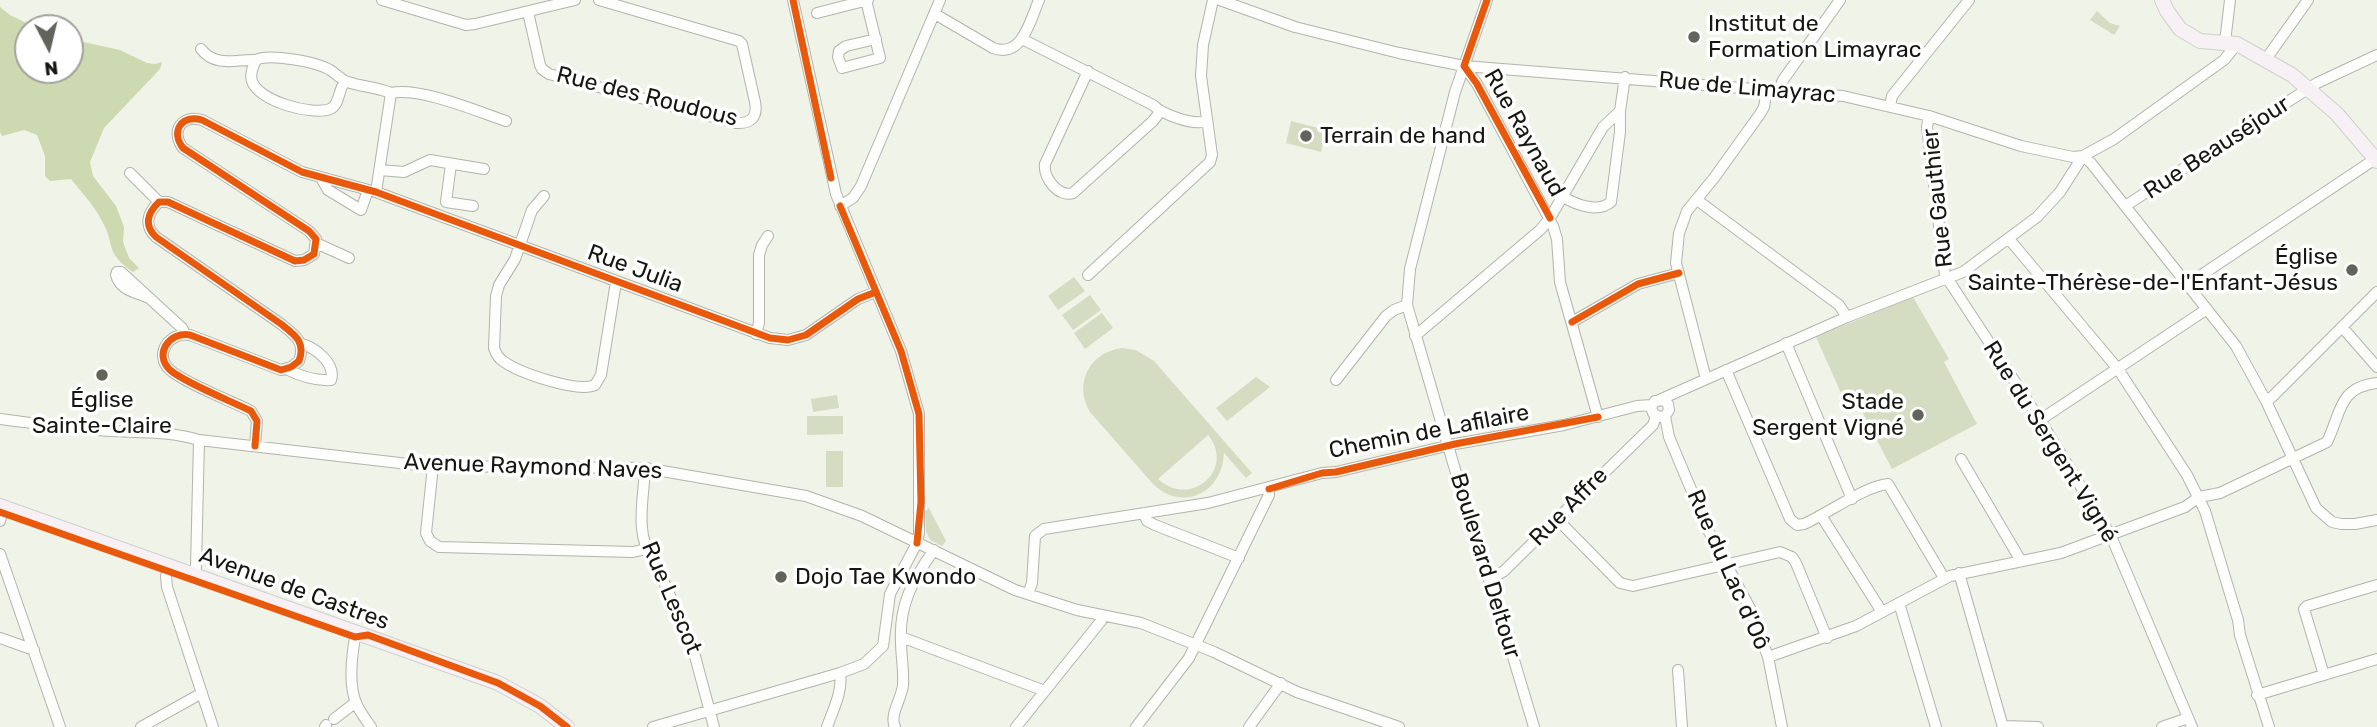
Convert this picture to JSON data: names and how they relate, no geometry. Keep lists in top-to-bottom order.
{
  "streets": {
    "main road": ["Avenue de Castres"],
    "street": [
      "Rue de Limayrac",
      "Rue des Roudous",
      "Rue Raynaud",
      "Rue Beauséjour",
      "Rue Gauthier",
      "Rue Julia",
      "Chemin de Lafilaire",
      "Rue du Sergent Vigné",
      "Avenue Raymond Naves",
      "Rue Affre",
      "Boulevard Deltour",
      "Rue du Lac d'Oô",
      "Rue Lescot"
    ]
  },
  "crossings": [
    ["Rue de Limayrac", "Rue Raynaud"],
    ["Rue de Limayrac", "Rue Gauthier"],
    ["Rue de Limayrac", "Boulevard Deltour"],
    ["Rue Raynaud", "Chemin de Lafilaire"],
    ["Rue Raynaud", "Boulevard Deltour"],
    ["Rue Gauthier", "Rue du Sergent Vigné"],
    ["Chemin de Lafilaire", "Avenue Raymond Naves"],
    ["Chemin de Lafilaire", "Rue Affre"],
    ["Chemin de Lafilaire", "Boulevard Deltour"],
    ["Chemin de Lafilaire", "Rue du Lac d'Oô"],
    ["Avenue Raymond Naves", "Rue Lescot"],
    ["Rue Affre", "Boulevard Deltour"],
    ["Rue Affre", "Rue du Lac d'Oô"]
  ],
  "places": [
    "Institut de Formation Limayrac",
    "Terrain de hand",
    "Église Sainte-Thérèse-de-l'Enfant-Jésus",
    "Église Sainte-Claire",
    "Stade Sergent Vigné",
    "Dojo Tae Kwondo"
  ],
  "north": "bottom"
}
